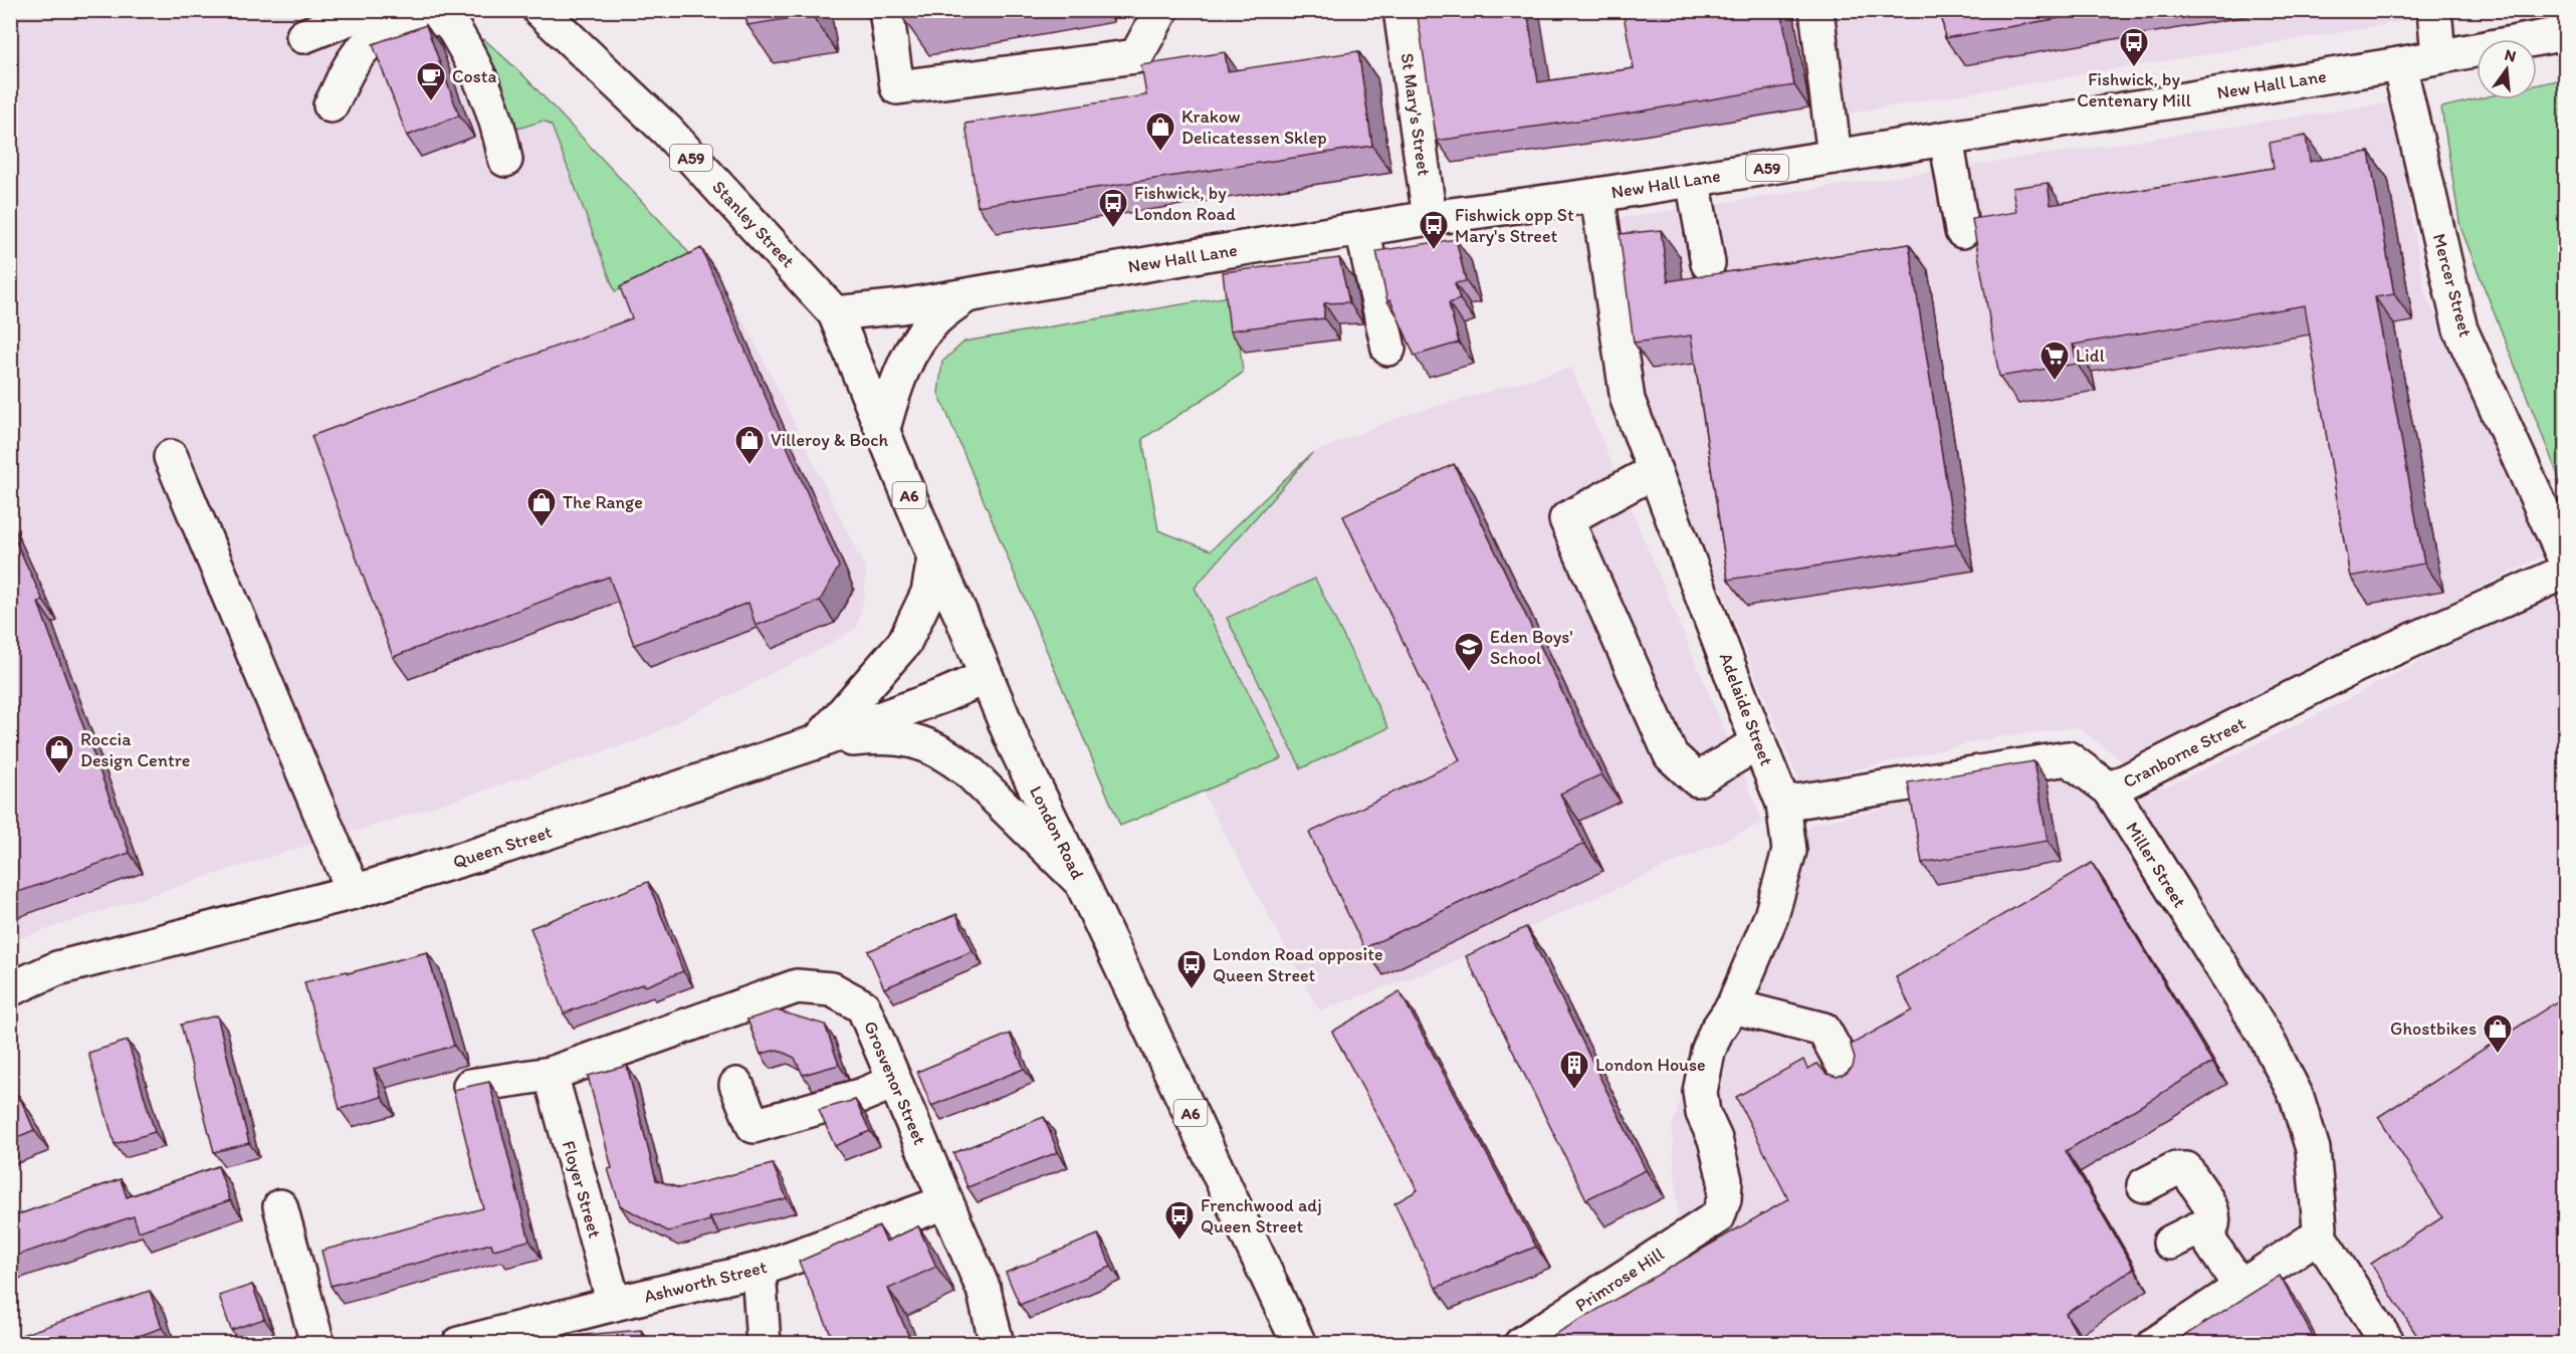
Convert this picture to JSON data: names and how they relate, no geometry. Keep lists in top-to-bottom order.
{
  "streets": {
    "main road": [
      "New Hall Lane",
      "St Mary's Street",
      "A59",
      "Stanley Street",
      "Mercer Street",
      "A6",
      "Adelaide Street",
      "Cranborne Street",
      "London Road",
      "Queen Street",
      "Miller Street",
      "Grosvenor Street",
      "Floyer Street",
      "Primrose Hill",
      "Ashworth Street"
    ]
  },
  "crossings": [
    ["New Hall Lane", "St Mary's Street"],
    ["New Hall Lane", "Stanley Street"],
    ["New Hall Lane", "Mercer Street"],
    ["New Hall Lane", "Adelaide Street"],
    ["New Hall Lane", "London Road"],
    ["Stanley Street", "London Road"],
    ["Adelaide Street", "Cranborne Street"],
    ["Adelaide Street", "Primrose Hill"],
    ["Cranborne Street", "Miller Street"],
    ["London Road", "Queen Street"],
    ["Grosvenor Street", "Floyer Street"],
    ["Grosvenor Street", "Ashworth Street"],
    ["Floyer Street", "Ashworth Street"]
  ],
  "places": {
    "bus stop": [
      "Fishwick, by Centenary Mill",
      "Fishwick, by London Road",
      "Fishwick opp St Mary's Street",
      "London Road opposite Queen Street",
      "Frenchwood adj Queen Street"
    ],
    "cafe": ["Costa"],
    "shop": [
      "Krakow Delicatessen Sklep",
      "Villeroy & Boch",
      "The Range",
      "Roccia Design Centre",
      "Ghostbikes"
    ],
    "supermarket": ["Lidl"],
    "school or university": ["Eden Boys' School"],
    "building": ["London House"]
  },
  "north": "top"
}
